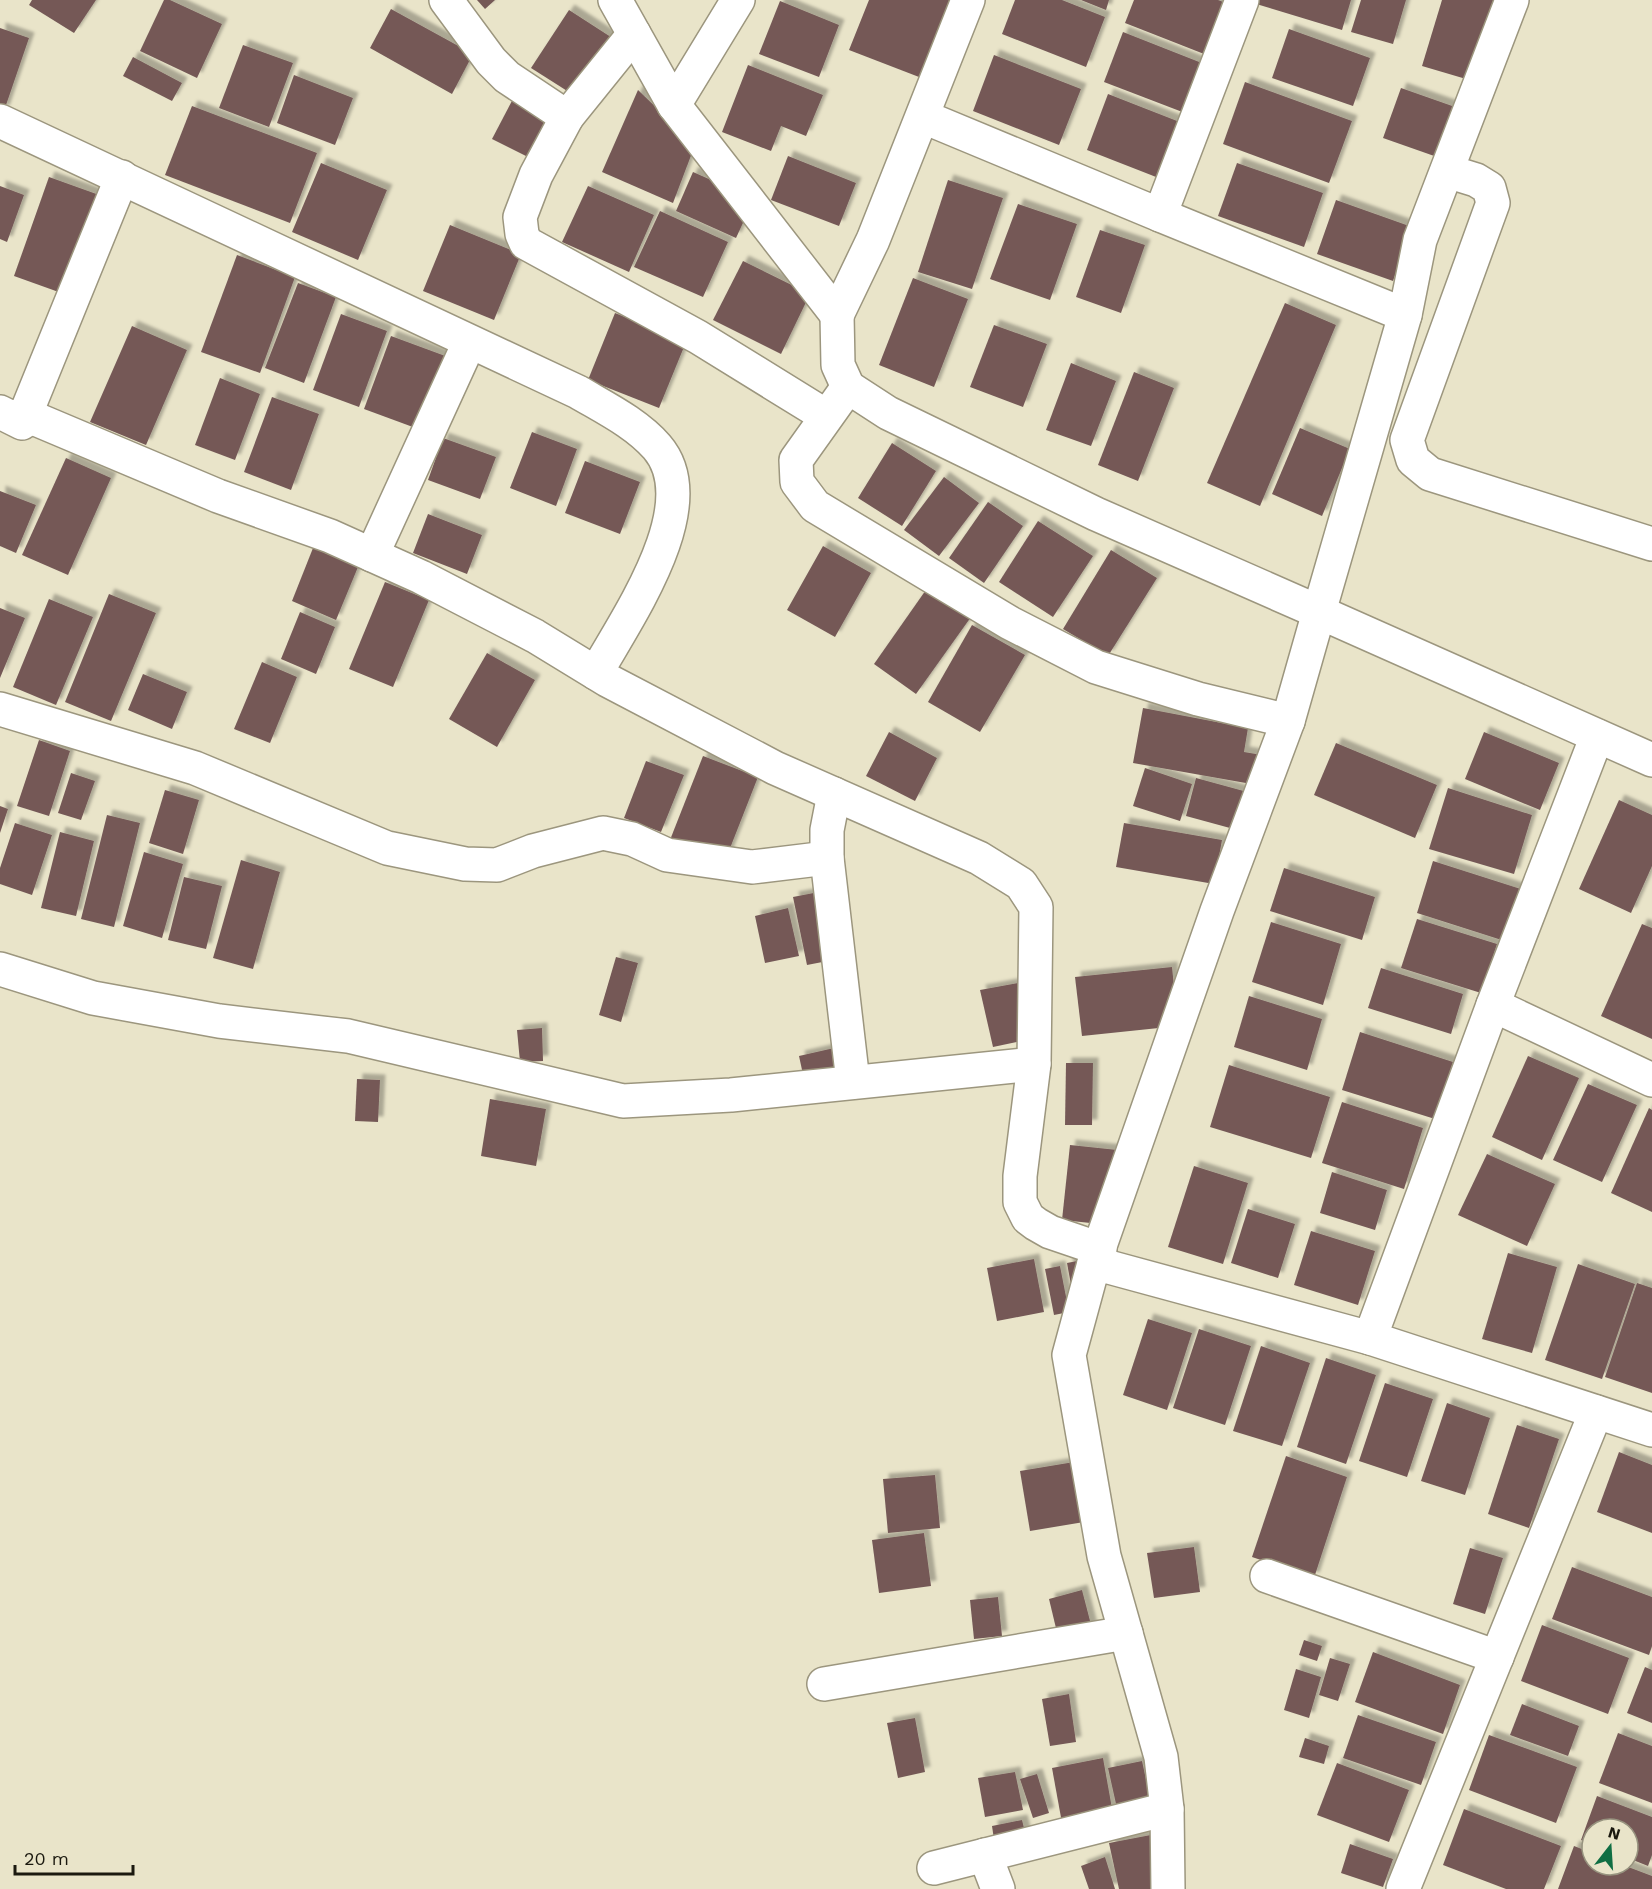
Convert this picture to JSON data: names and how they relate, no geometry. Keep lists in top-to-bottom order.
{
  "scale_bar": "20 m",
  "north": "top"
}
